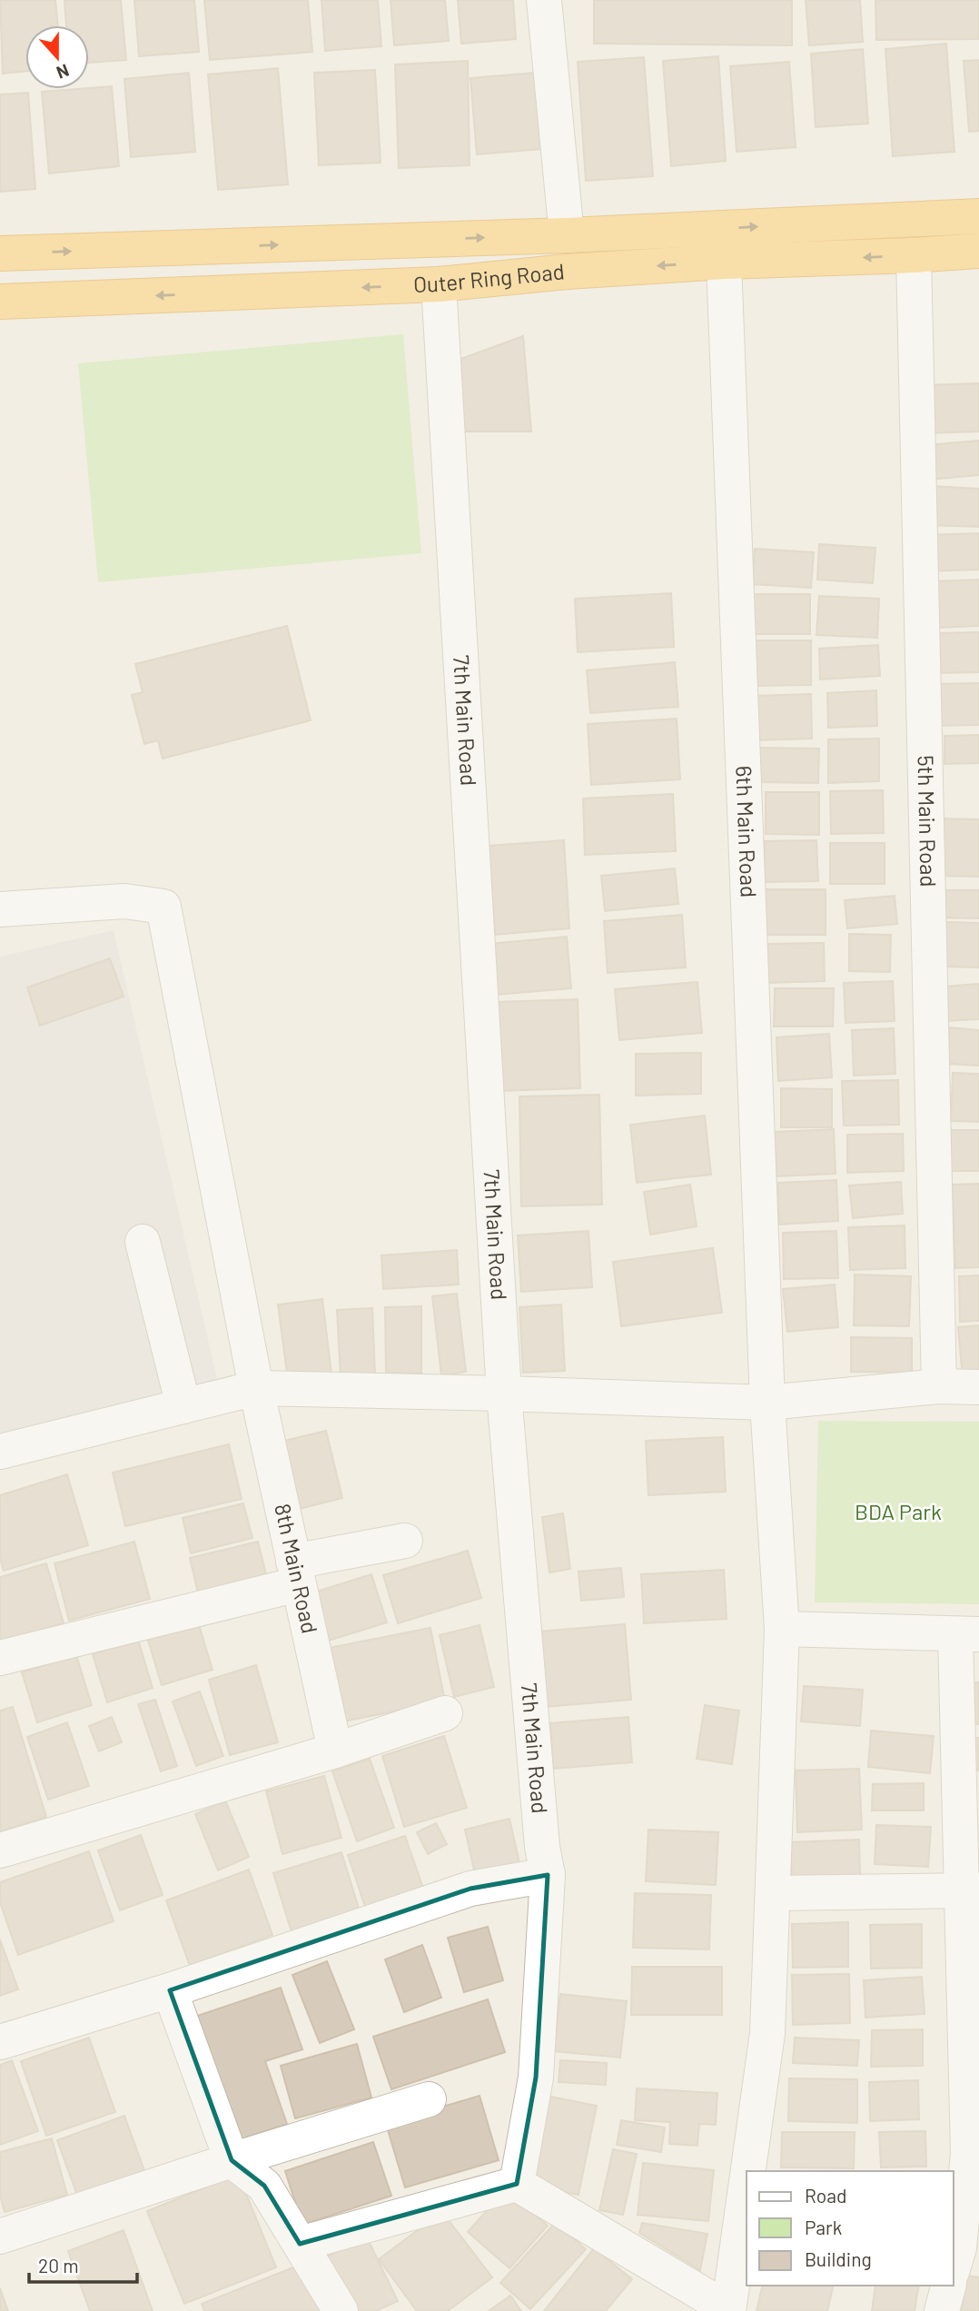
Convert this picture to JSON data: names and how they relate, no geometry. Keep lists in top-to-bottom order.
{
  "streets": {
    "highway": ["Outer Ring Road"],
    "street": [
      "7th Main Road",
      "5th Main Road",
      "6th Main Road",
      "8th Main Road"
    ]
  },
  "crossings": [
    ["Outer Ring Road", "7th Main Road"],
    ["Outer Ring Road", "5th Main Road"],
    ["Outer Ring Road", "6th Main Road"]
  ],
  "parks": ["BDA Park"],
  "legend": ["Road", "Park", "Building"],
  "scale_bar": "20 m",
  "north": "bottom"
}
